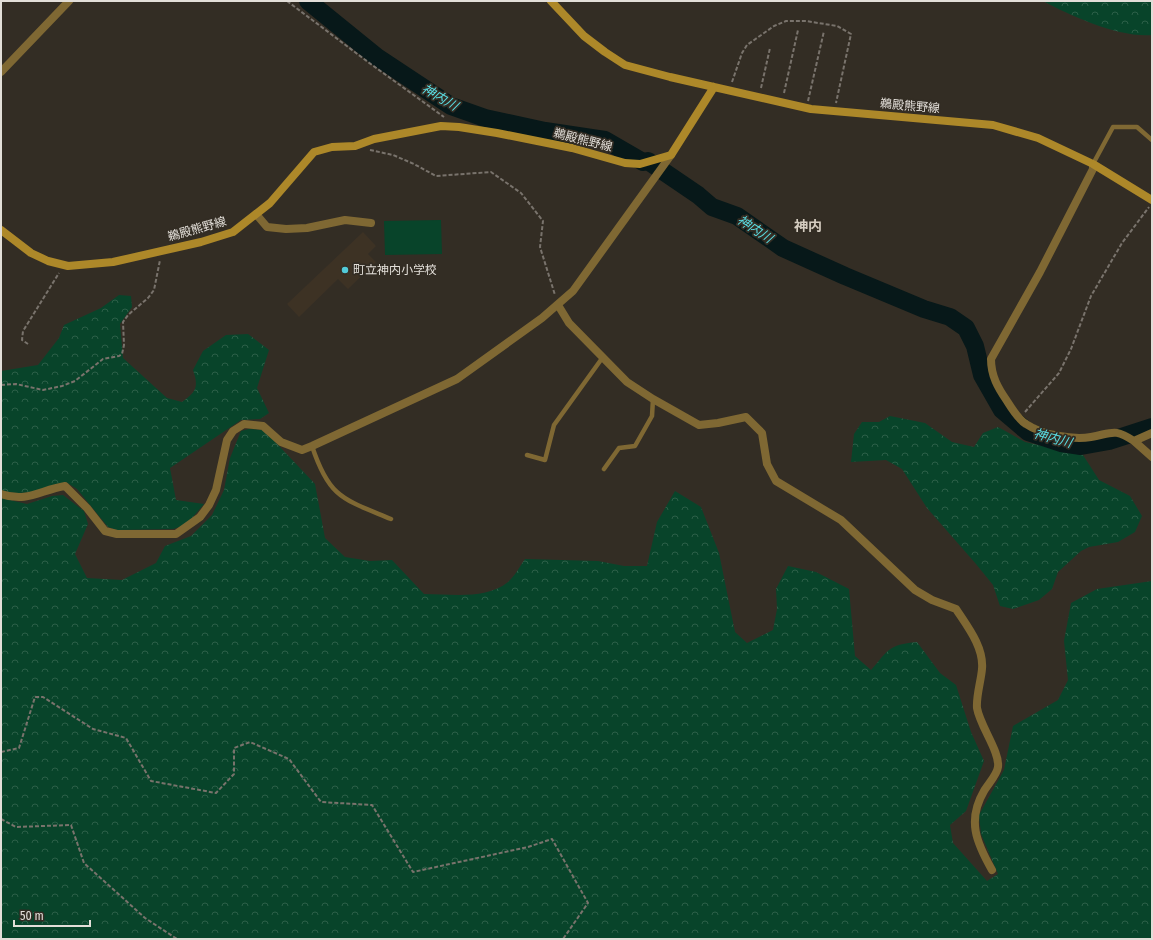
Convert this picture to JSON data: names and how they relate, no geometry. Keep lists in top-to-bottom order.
{
  "streets": {
    "main road": ["鵜殿熊野線"]
  },
  "districts": ["神内"],
  "water": ["神内川"],
  "places": ["町立神内小学校"],
  "scale_bar": "50 m"
}
